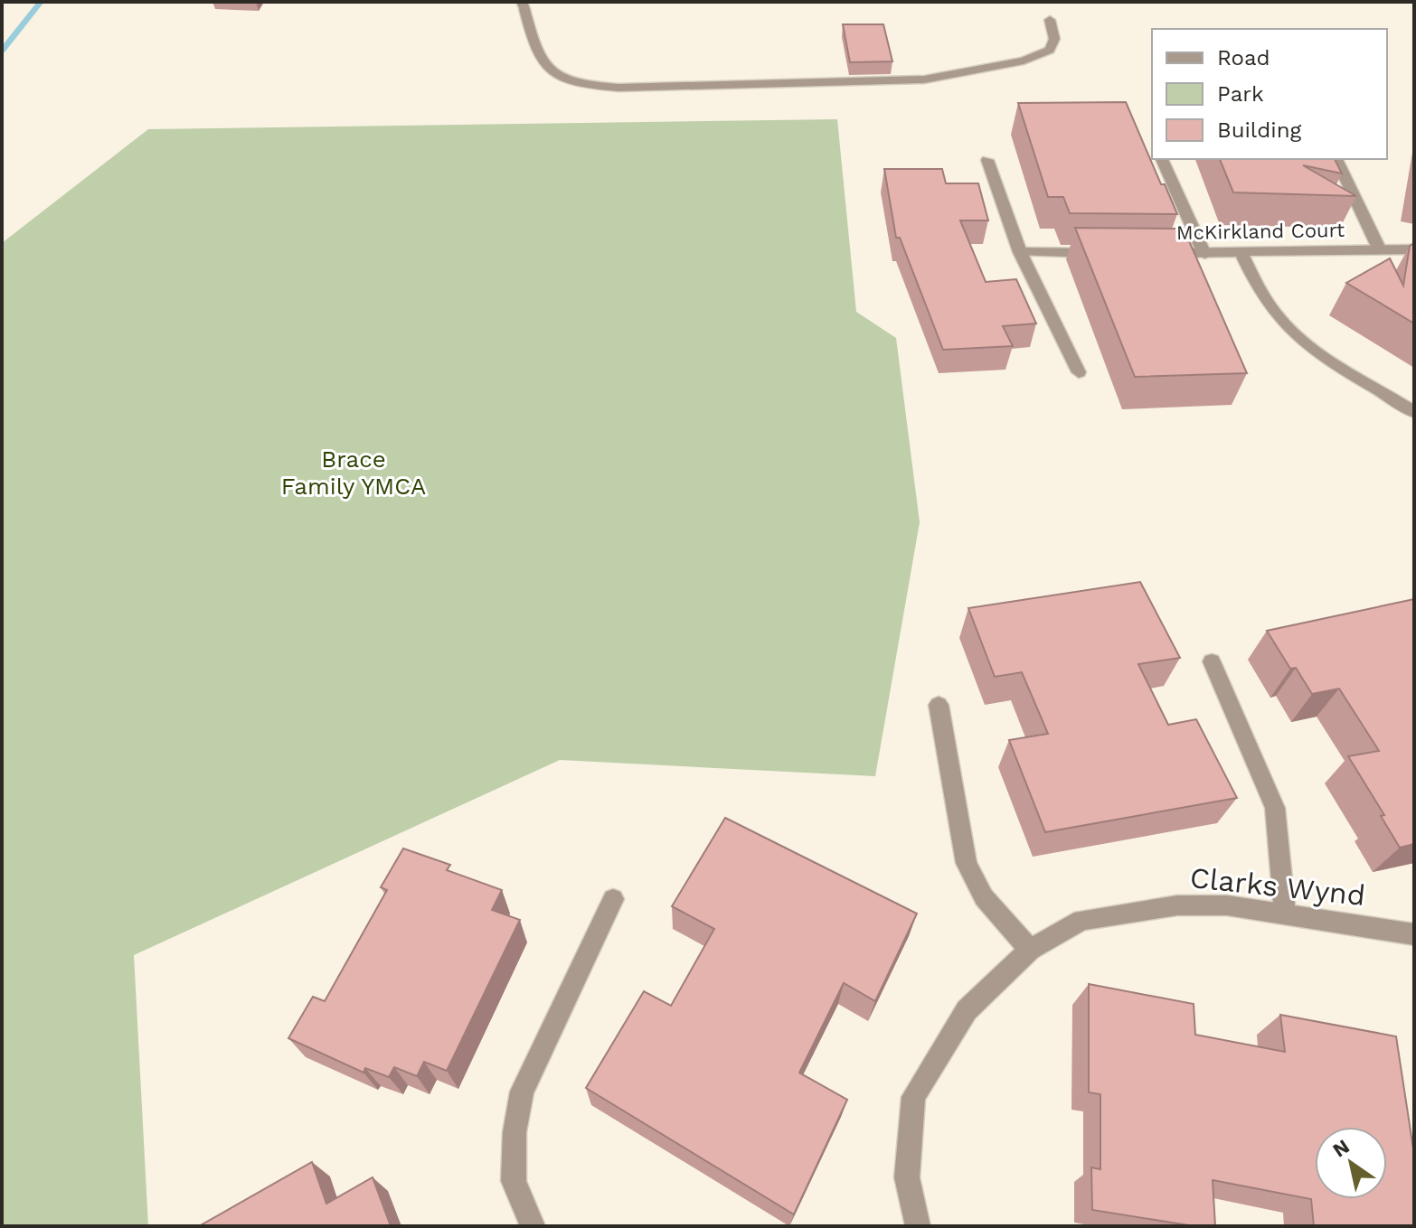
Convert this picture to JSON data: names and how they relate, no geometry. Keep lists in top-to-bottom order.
{
  "streets": {
    "street": ["McKirkland Court", "Clarks Wynd"]
  },
  "parks": ["Brace Family YMCA"],
  "legend": ["Road", "Park", "Building"],
  "north": "top left"
}
